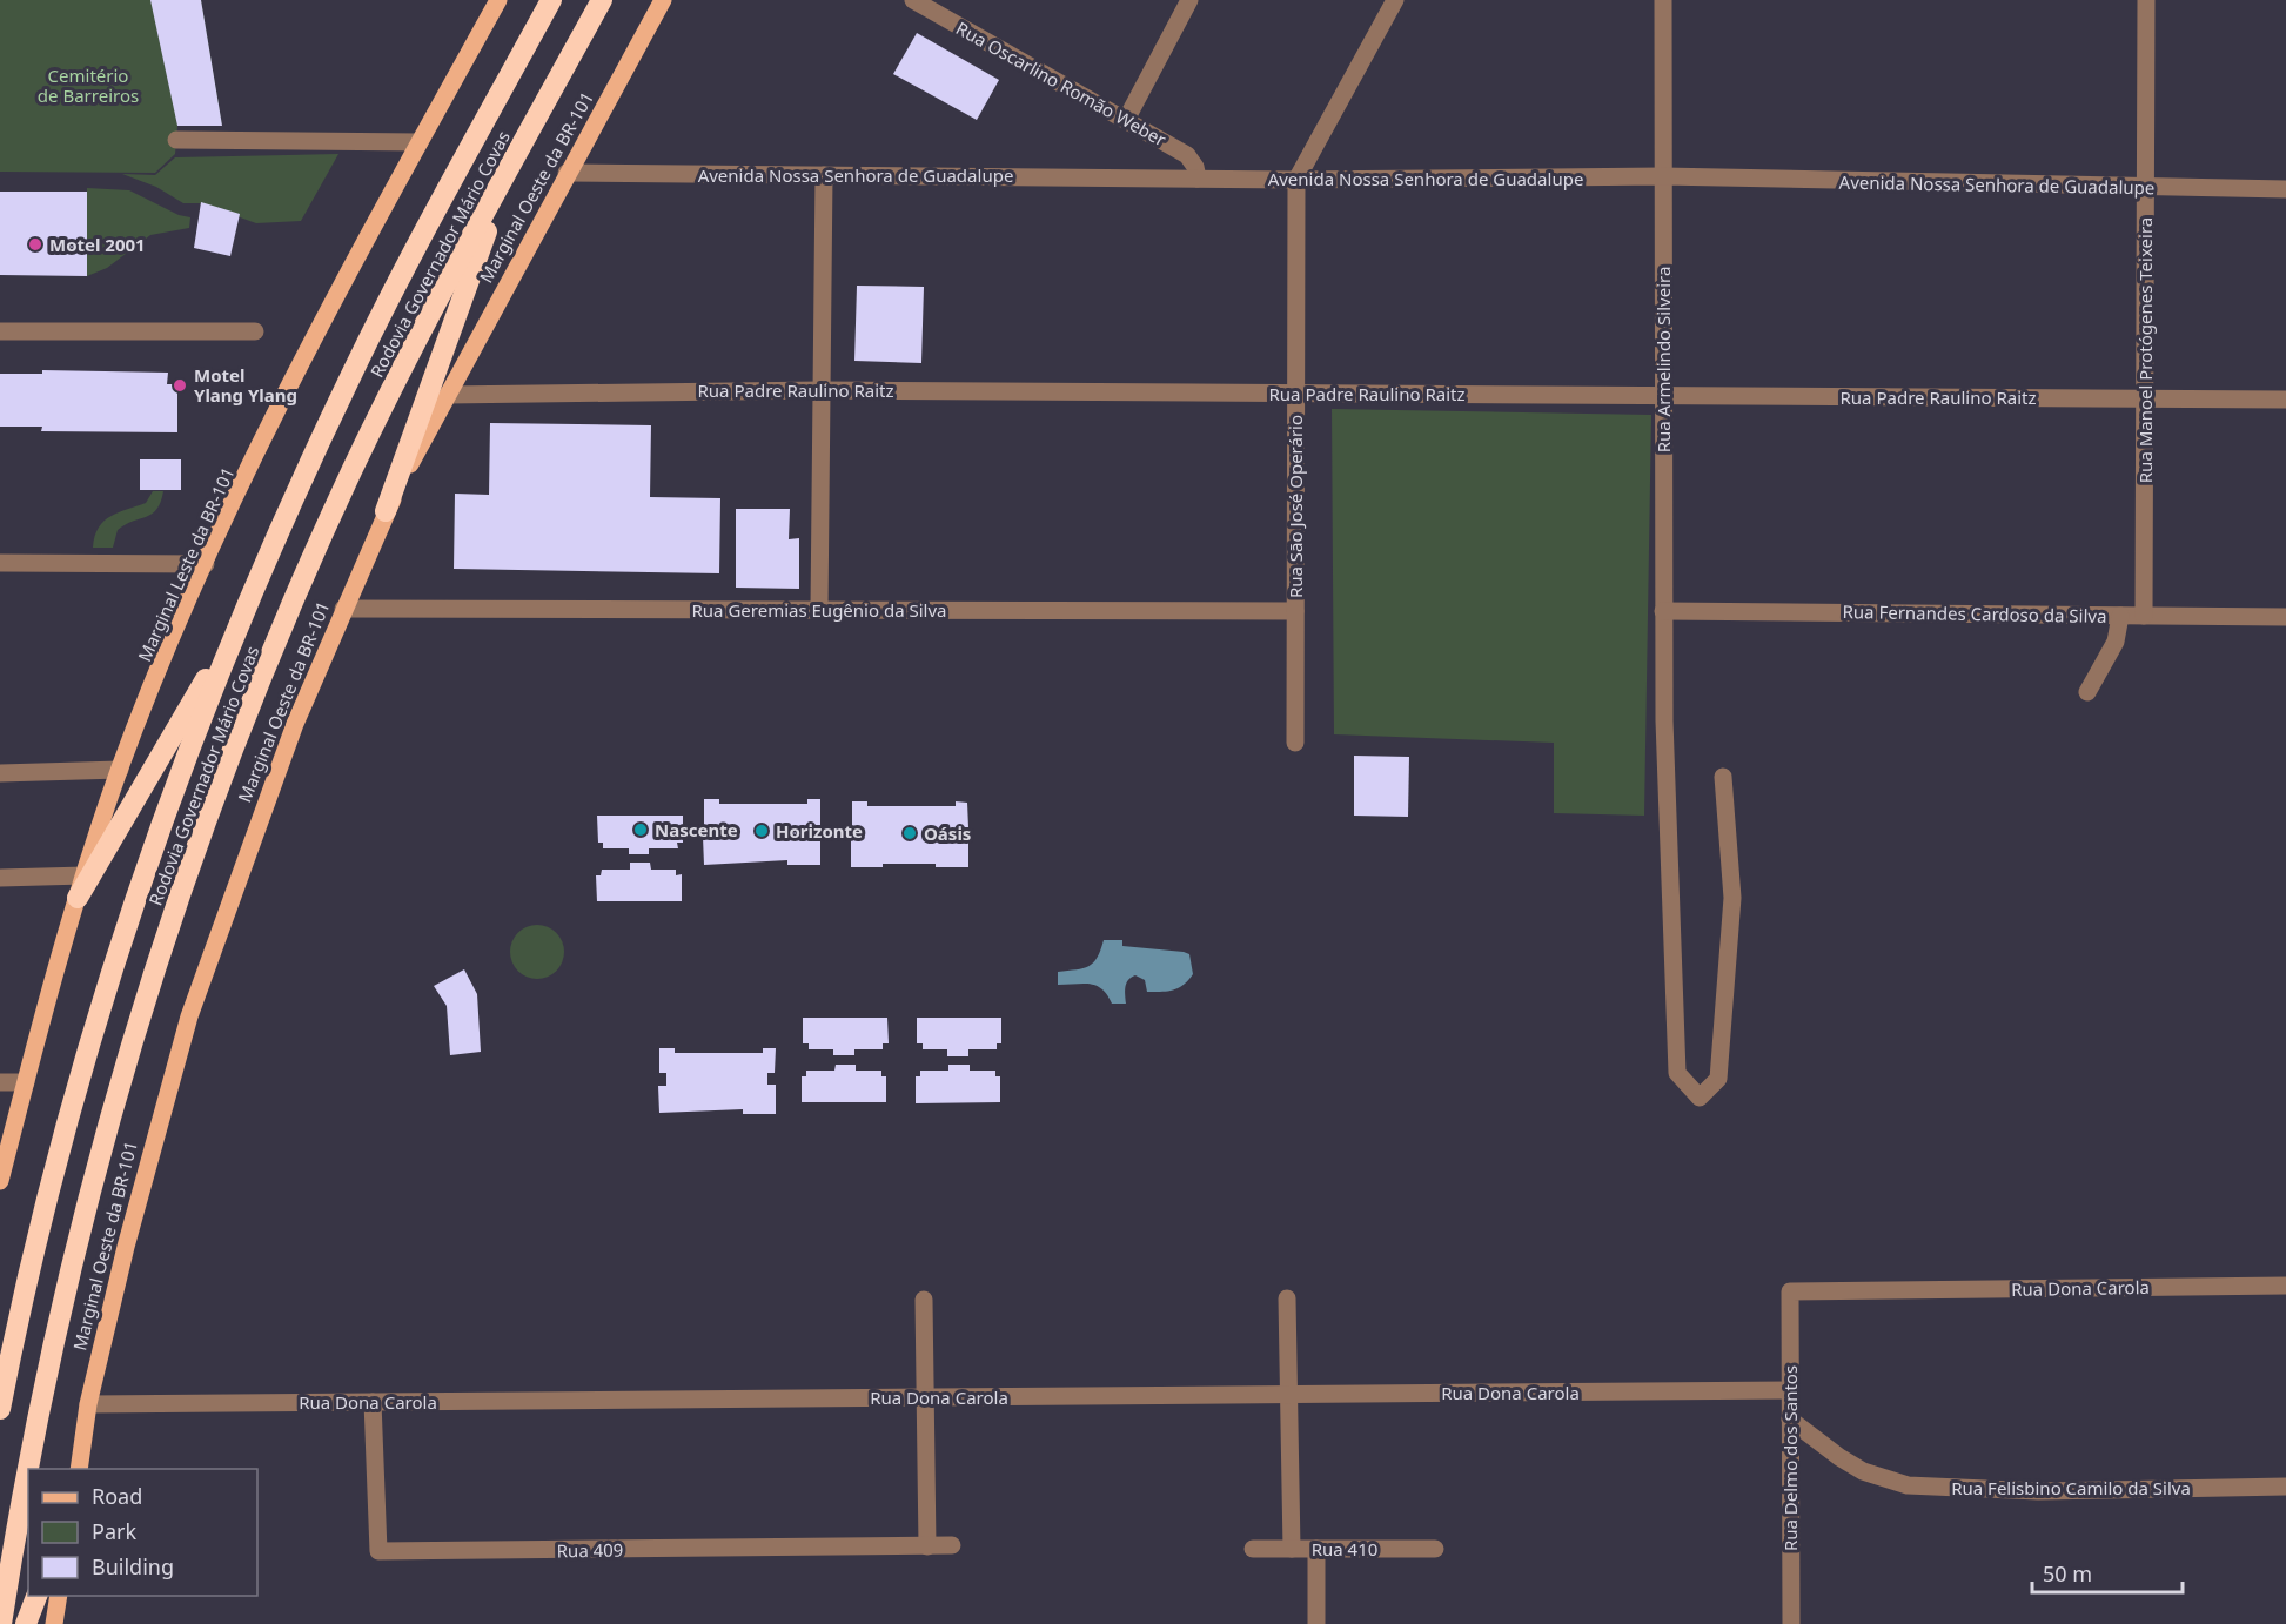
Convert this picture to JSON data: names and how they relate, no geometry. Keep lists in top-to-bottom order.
{
  "streets": {
    "highway": ["Rodovia Governador Mário Covas"],
    "main road": ["Marginal Oeste da BR-101", "Marginal Leste da BR-101"],
    "street": [
      "Rua Oscarlino Romão Weber",
      "Avenida Nossa Senhora de Guadalupe",
      "Rua Manoel Protógenes Teixeira",
      "Rua Armelindo Silveira",
      "Rua Padre Raulino Raitz",
      "Rua São José Operário",
      "Rua Geremias Eugênio da Silva",
      "Rua Fernandes Cardoso da Silva",
      "Rua Dona Carola",
      "Rua Delmo dos Santos",
      "Rua Felisbino Camilo da Silva",
      "Rua 410",
      "Rua 409"
    ]
  },
  "crossings": [
    ["Rua Oscarlino Romão Weber", "Avenida Nossa Senhora de Guadalupe"],
    ["Avenida Nossa Senhora de Guadalupe", "Marginal Oeste da BR-101"],
    ["Avenida Nossa Senhora de Guadalupe", "Rua Manoel Protógenes Teixeira"],
    ["Avenida Nossa Senhora de Guadalupe", "Rua Armelindo Silveira"],
    ["Avenida Nossa Senhora de Guadalupe", "Rua São José Operário"],
    ["Marginal Oeste da BR-101", "Rua Padre Raulino Raitz"],
    ["Marginal Oeste da BR-101", "Rua Geremias Eugênio da Silva"],
    ["Marginal Oeste da BR-101", "Rua Dona Carola"],
    ["Rua Manoel Protógenes Teixeira", "Rua Padre Raulino Raitz"],
    ["Rua Manoel Protógenes Teixeira", "Rua Fernandes Cardoso da Silva"],
    ["Rua Armelindo Silveira", "Rua Padre Raulino Raitz"],
    ["Rua Armelindo Silveira", "Rua Fernandes Cardoso da Silva"],
    ["Rua Padre Raulino Raitz", "Rua São José Operário"],
    ["Rua São José Operário", "Rua Geremias Eugênio da Silva"],
    ["Rua Dona Carola", "Rua Delmo dos Santos"],
    ["Rua Dona Carola", "Rua 409"],
    ["Rua Delmo dos Santos", "Rua Felisbino Camilo da Silva"]
  ],
  "parks": ["Cemitério de Barreiros"],
  "places": [
    "Motel 2001",
    "Motel Ylang Ylang",
    "Nascente",
    "Horizonte",
    "Oásis"
  ],
  "legend": ["Road", "Park", "Building"],
  "scale_bar": "50 m"
}
